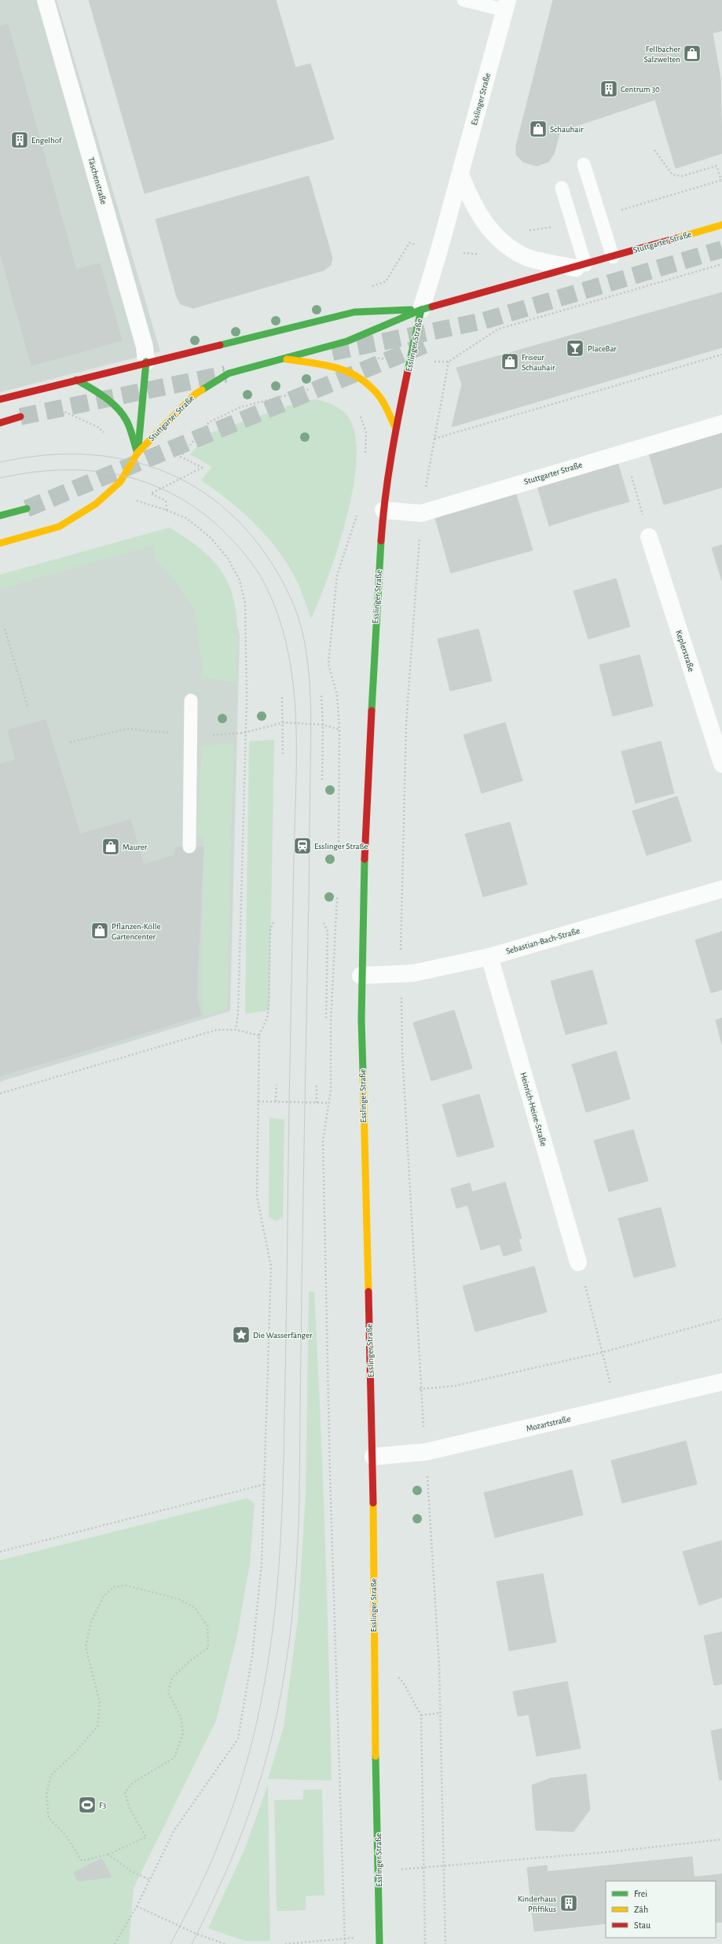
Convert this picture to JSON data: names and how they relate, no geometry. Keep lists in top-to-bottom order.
{
  "streets": {
    "main road": ["Esslinger Straße", "Stuttgarter Straße"],
    "street": [
      "Täschenstraße",
      "Keplerstraße",
      "Sebastian-Bach-Straße",
      "Heinrich-Heine-Straße",
      "Mozartstraße"
    ]
  },
  "crossings": [
    ["Esslinger Straße", "Stuttgarter Straße"],
    ["Esslinger Straße", "Sebastian-Bach-Straße"],
    ["Esslinger Straße", "Mozartstraße"],
    ["Täschenstraße", "Stuttgarter Straße"],
    ["Sebastian-Bach-Straße", "Heinrich-Heine-Straße"]
  ],
  "places": {
    "shop": [
      "Fellbacher Salzwelten",
      "Schauhair",
      "Friseur Schauhair",
      "Maurer",
      "Pflanzen-Kölle Gartencenter"
    ],
    "building": ["Centrum 30", "Engelhof", "Kinderhaus Pfiffikus"],
    "bar": ["PlaceBar"],
    "station": ["Esslinger Straße"],
    "place": ["Die Wasserfänger"],
    "sports": ["F3"]
  },
  "legend": ["Frei", "Zäh", "Stau"]
}
